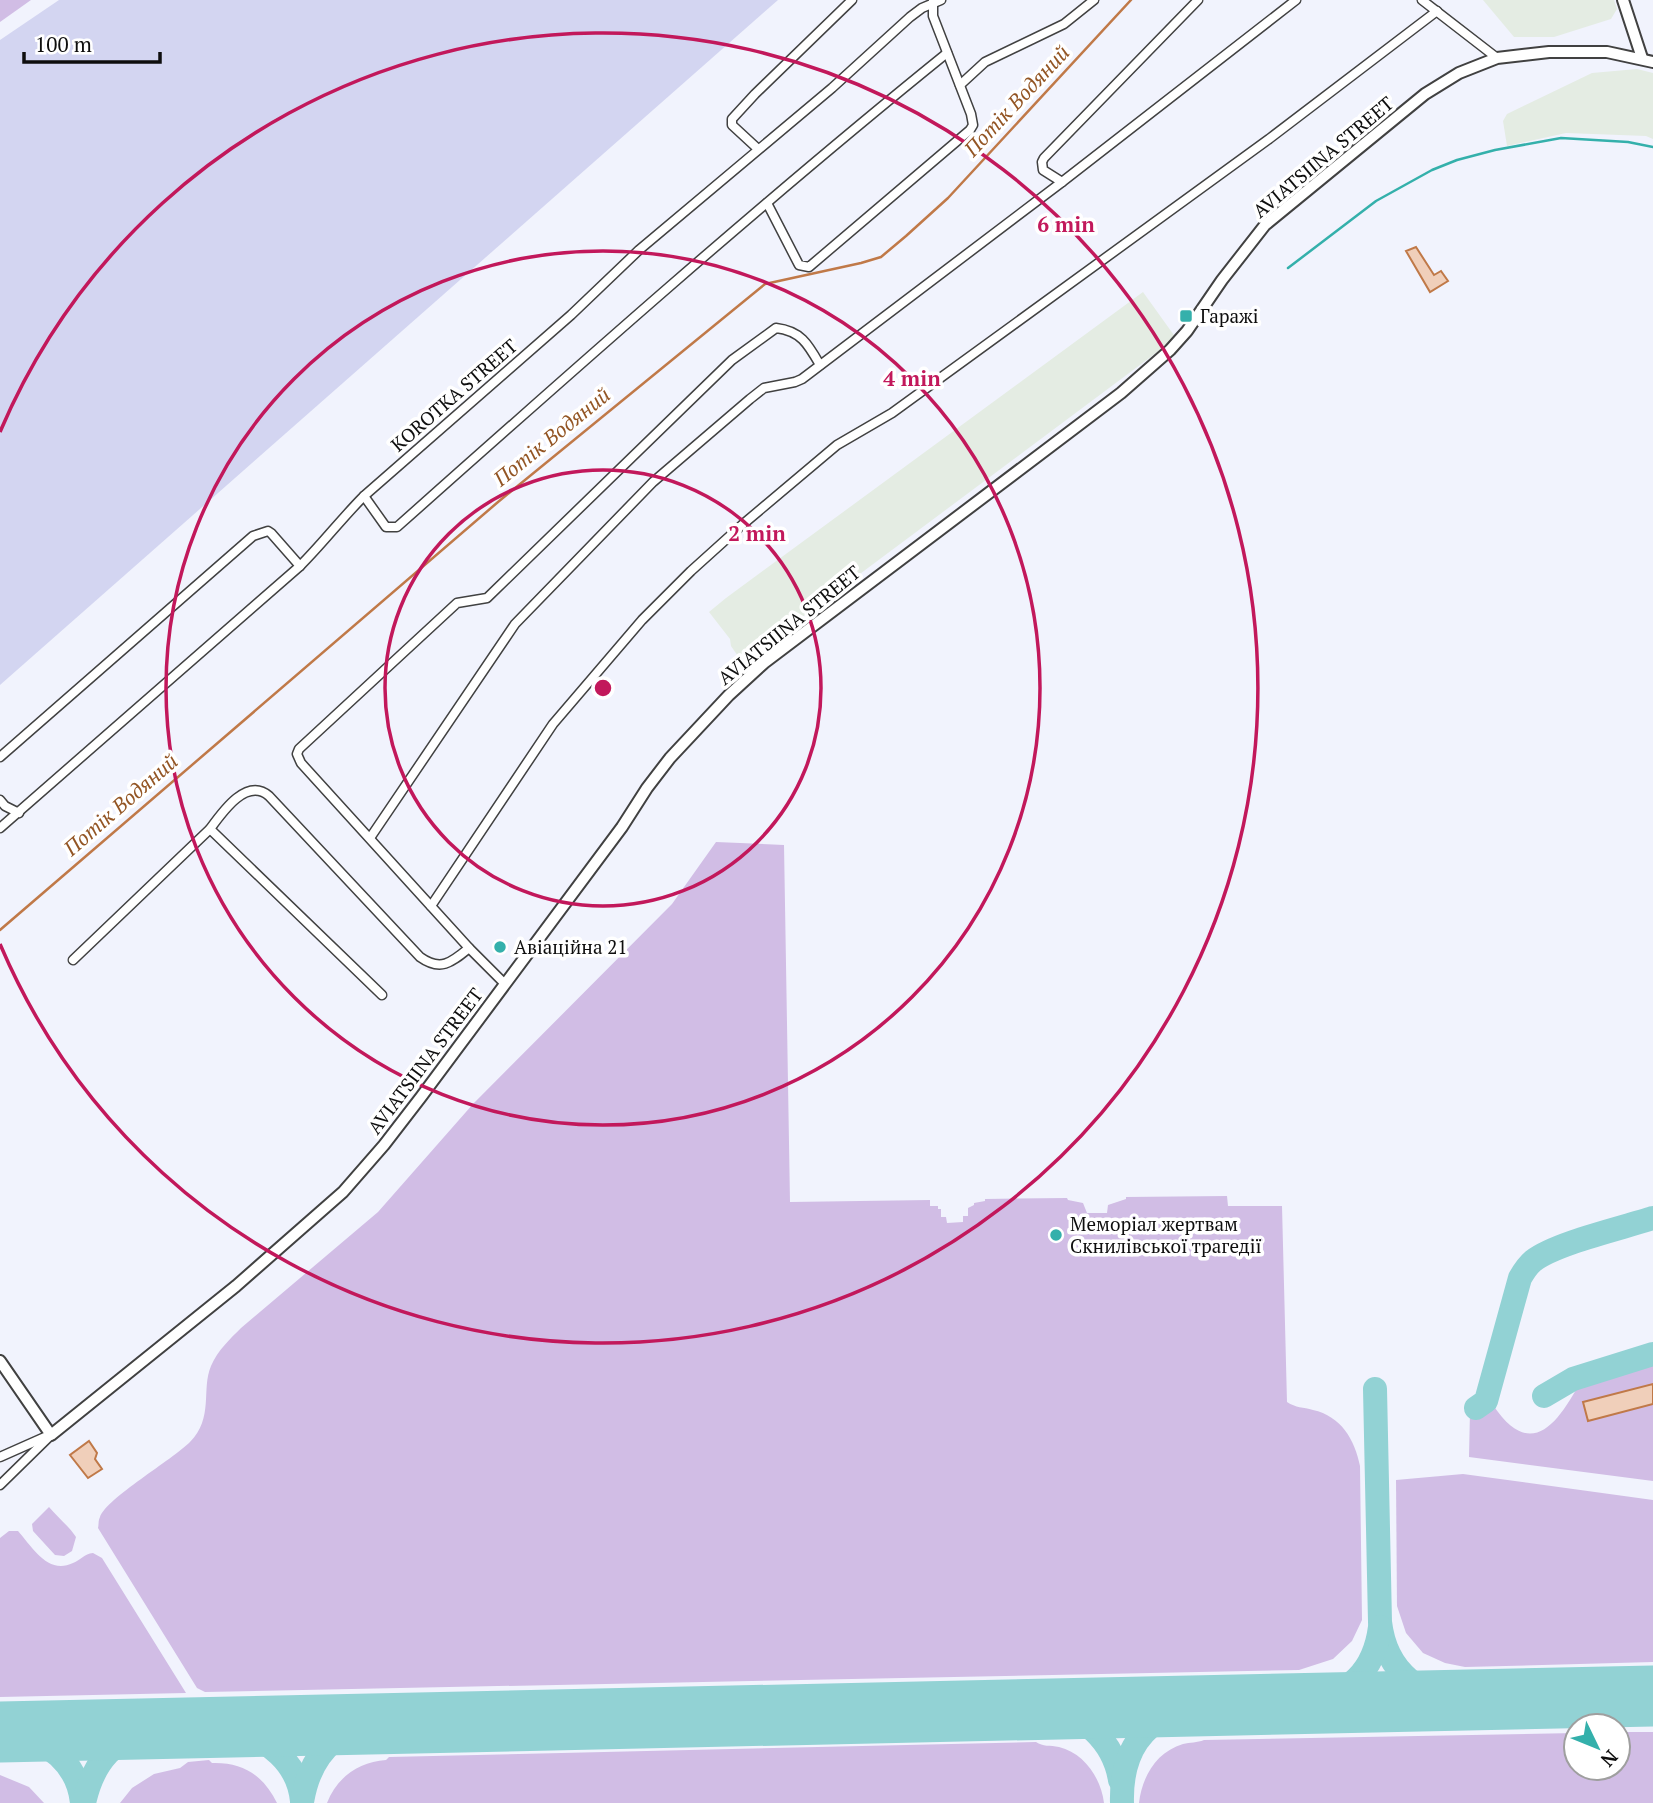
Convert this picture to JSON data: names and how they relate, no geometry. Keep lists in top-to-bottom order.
{
  "streets": {
    "street": ["AVIATSIINA STREET", "KOROTKA STREET"]
  },
  "water": ["Потік Водяний"],
  "places": {
    "transit": ["Гаражі"],
    "other": ["Авіаційна 21", "Меморіал жертвам Скнилівської трагедії"]
  },
  "scale_bar": "100 m",
  "north": "bottom right",
  "rings": ["6 min", "4 min", "2 min"]
}
